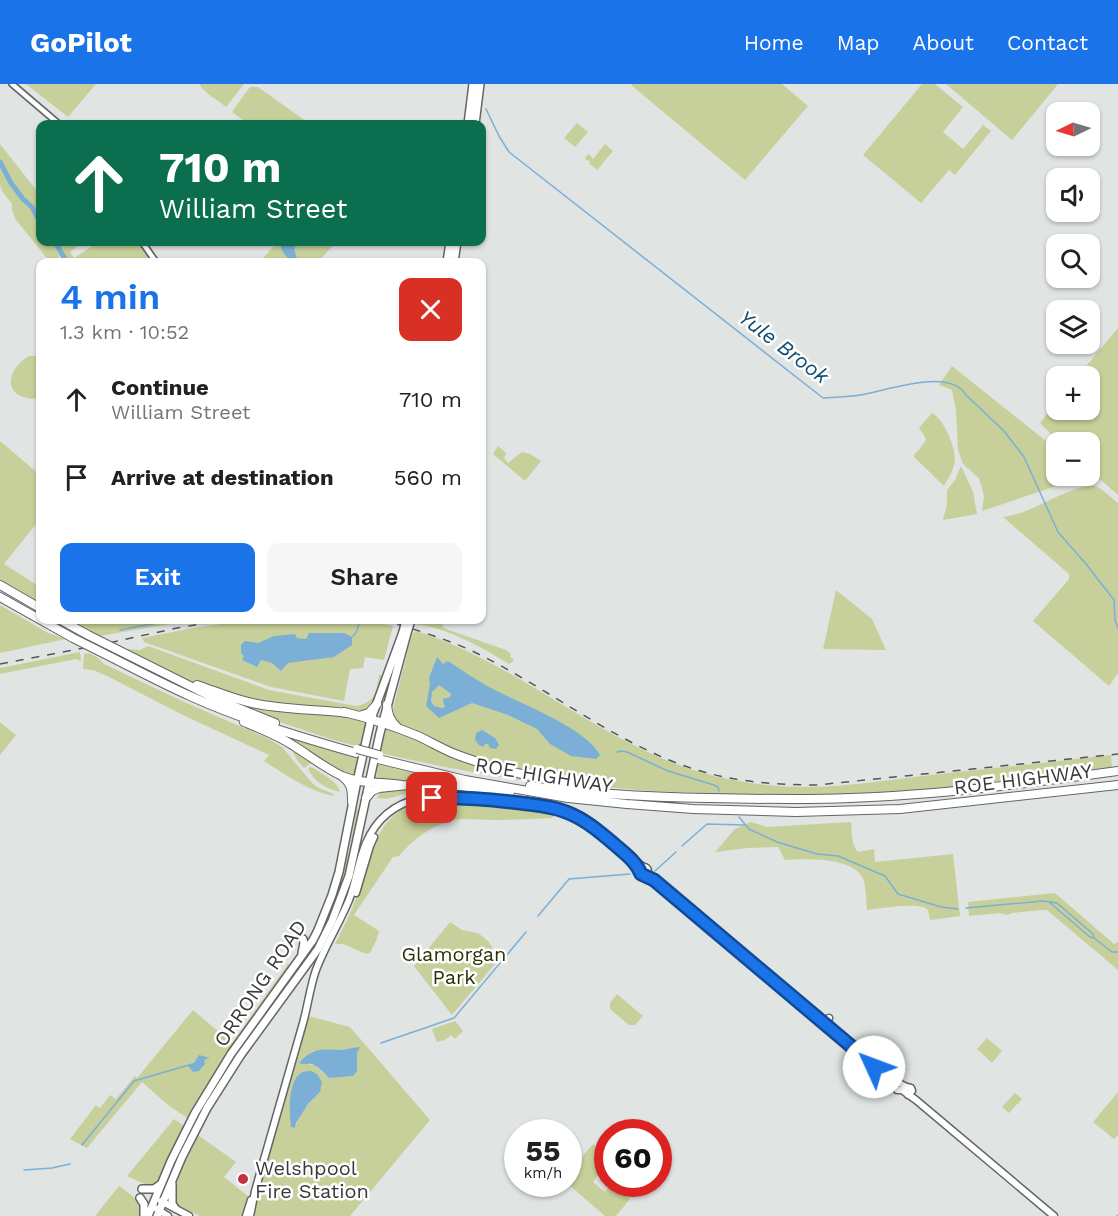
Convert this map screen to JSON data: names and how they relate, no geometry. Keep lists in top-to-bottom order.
{
  "streets": {
    "highway": ["ROE HIGHWAY", "ORRONG ROAD"]
  },
  "crossings": [
    ["ROE HIGHWAY", "ORRONG ROAD"]
  ],
  "water": ["Yule Brook"],
  "parks": ["Glamorgan Park"],
  "places": ["Welshpool Fire Station"],
  "north": "left",
  "page": {
    "header": "GoPilot",
    "nav": [
      "Home",
      "Map",
      "About",
      "Contact"
    ],
    "map_buttons": ["+", "−"],
    "turn": ["710 m", "William Street"],
    "heading": ["4 min", "1.3 km · 10:52"],
    "list": [
      {
        "name": "Continue",
        "note": "William Street",
        "value": "710 m"
      },
      {
        "name": "Arrive at destination",
        "value": "560 m"
      }
    ],
    "buttons": ["Exit", "Share"],
    "speed": "55 km/h",
    "limit": "60"
  }
}
